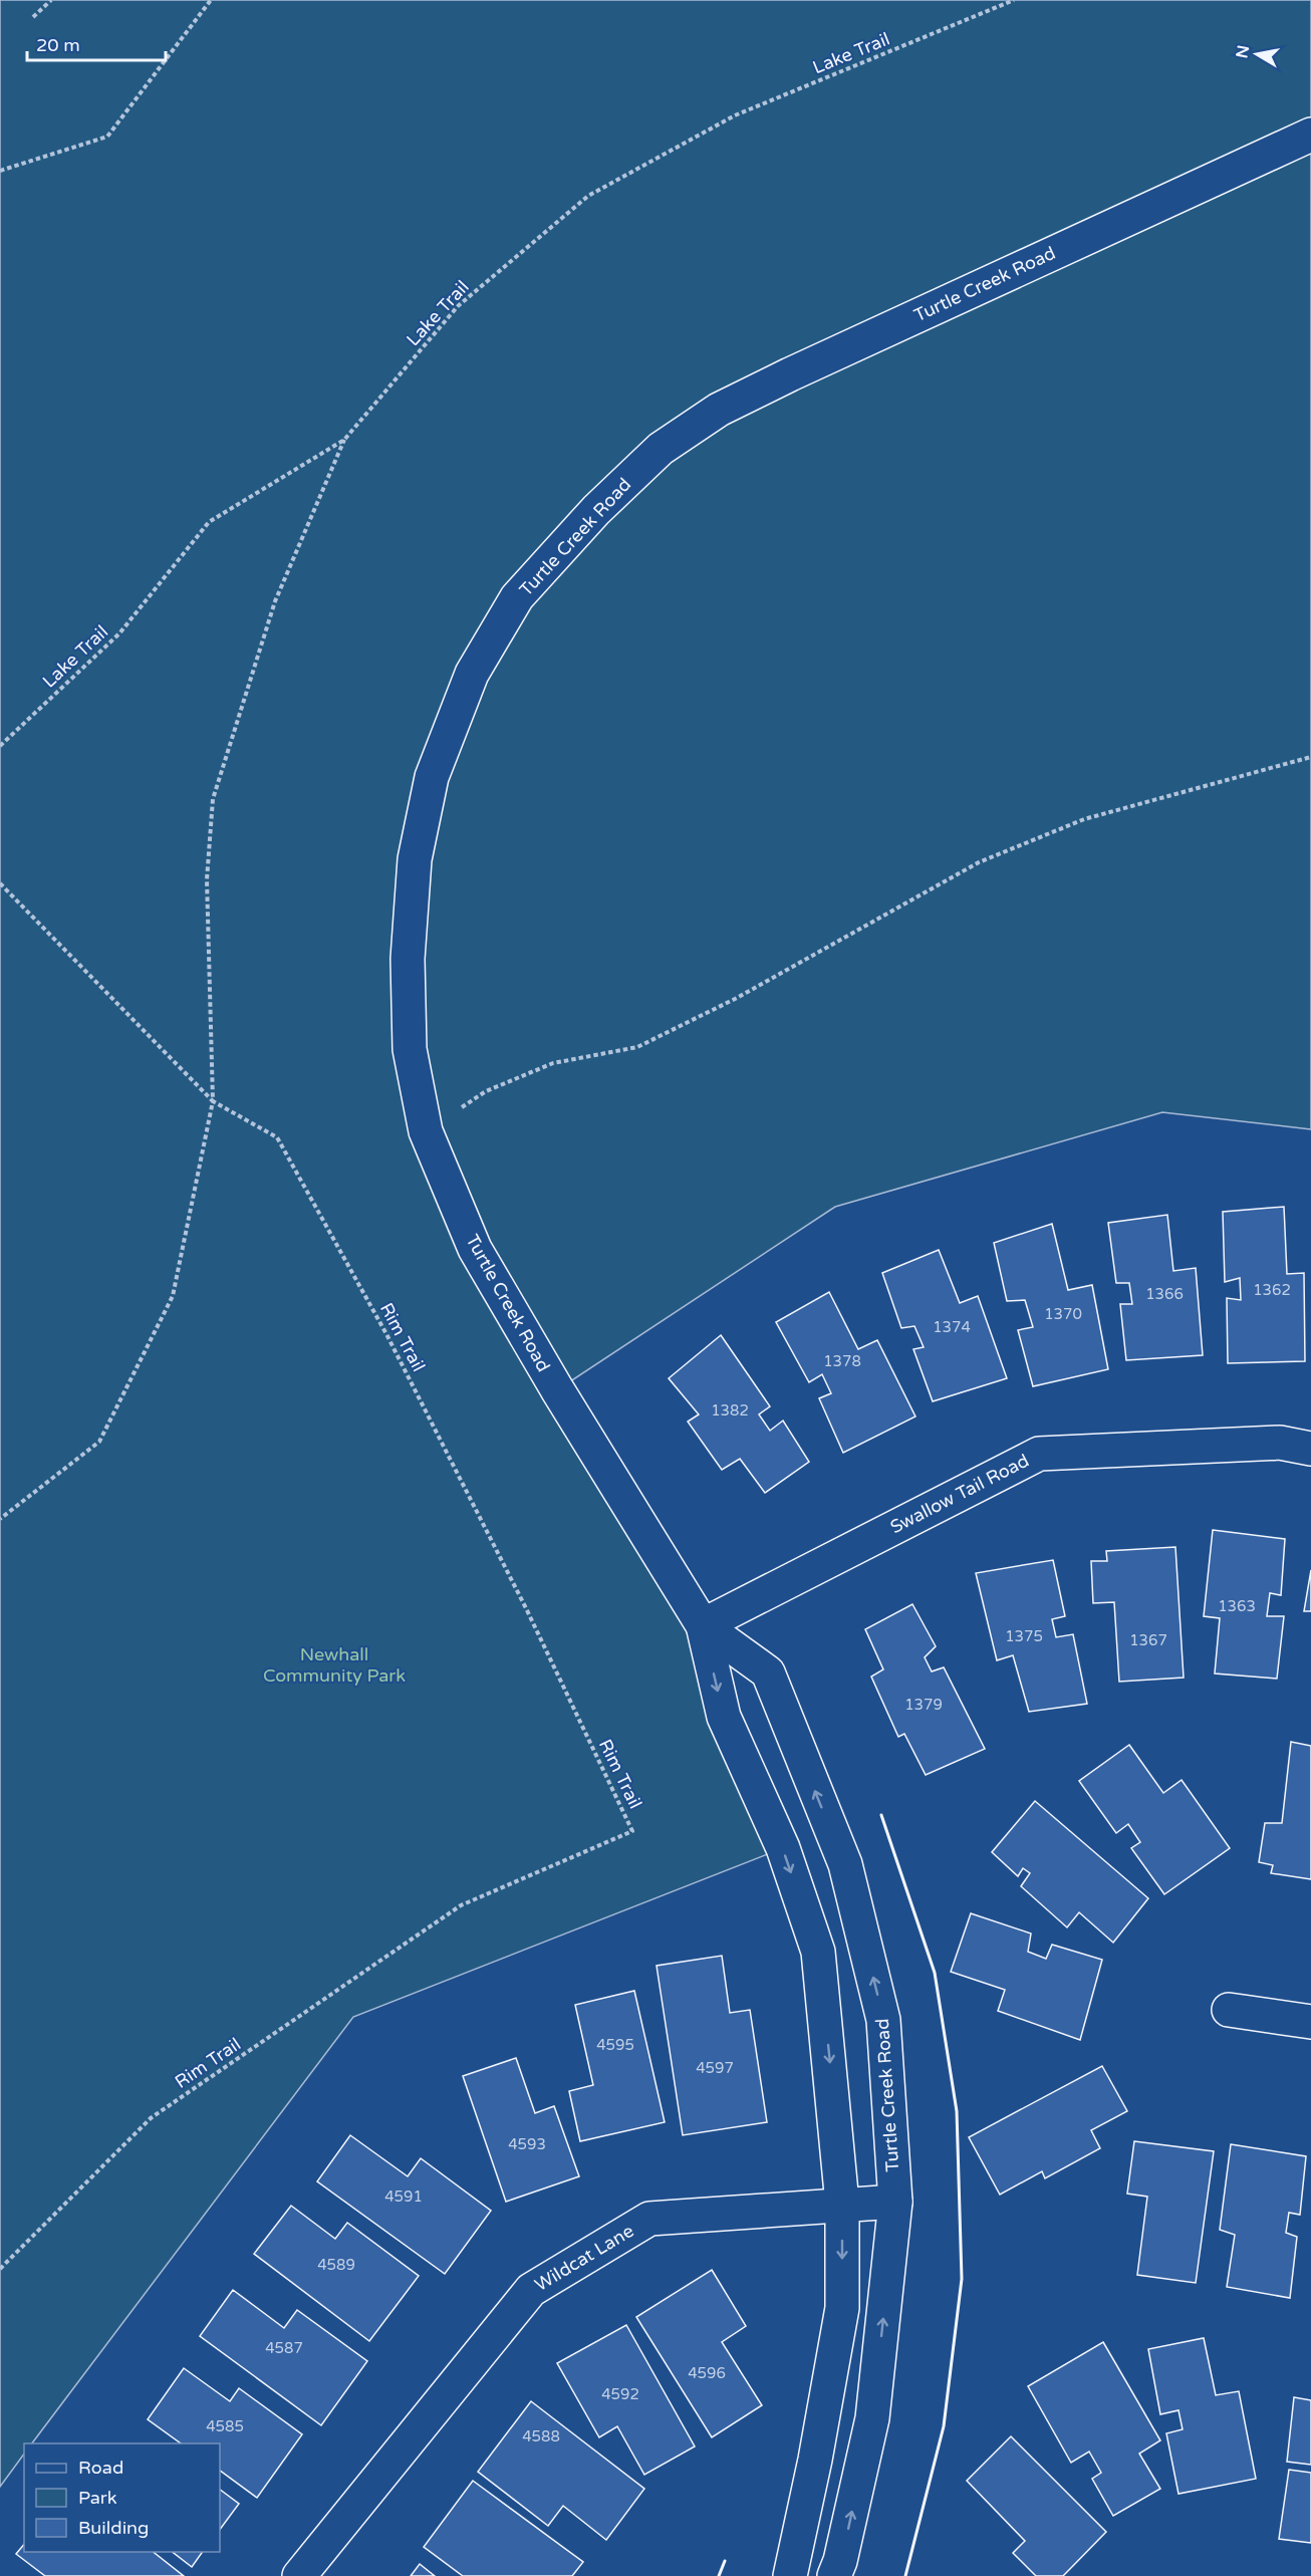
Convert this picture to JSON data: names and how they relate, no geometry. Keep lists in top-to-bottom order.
{
  "streets": {
    "street": ["Turtle Creek Road", "Swallow Tail Road", "Wildcat Lane"],
    "path": ["Lake Trail", "Rim Trail"]
  },
  "crossings": [
    ["Turtle Creek Road", "Swallow Tail Road"],
    ["Turtle Creek Road", "Wildcat Lane"]
  ],
  "parks": ["Newhall Community Park"],
  "house_numbers": [
    "1362",
    "1366",
    "1370",
    "1374",
    "1378",
    "1382",
    "1363",
    "1375",
    "1367",
    "1379",
    "4595",
    "4597",
    "4593",
    "4591",
    "4589",
    "4587",
    "4596",
    "4592",
    "4585",
    "4588"
  ],
  "legend": ["Road", "Park", "Building"],
  "scale_bar": "20 m",
  "north": "left"
}
